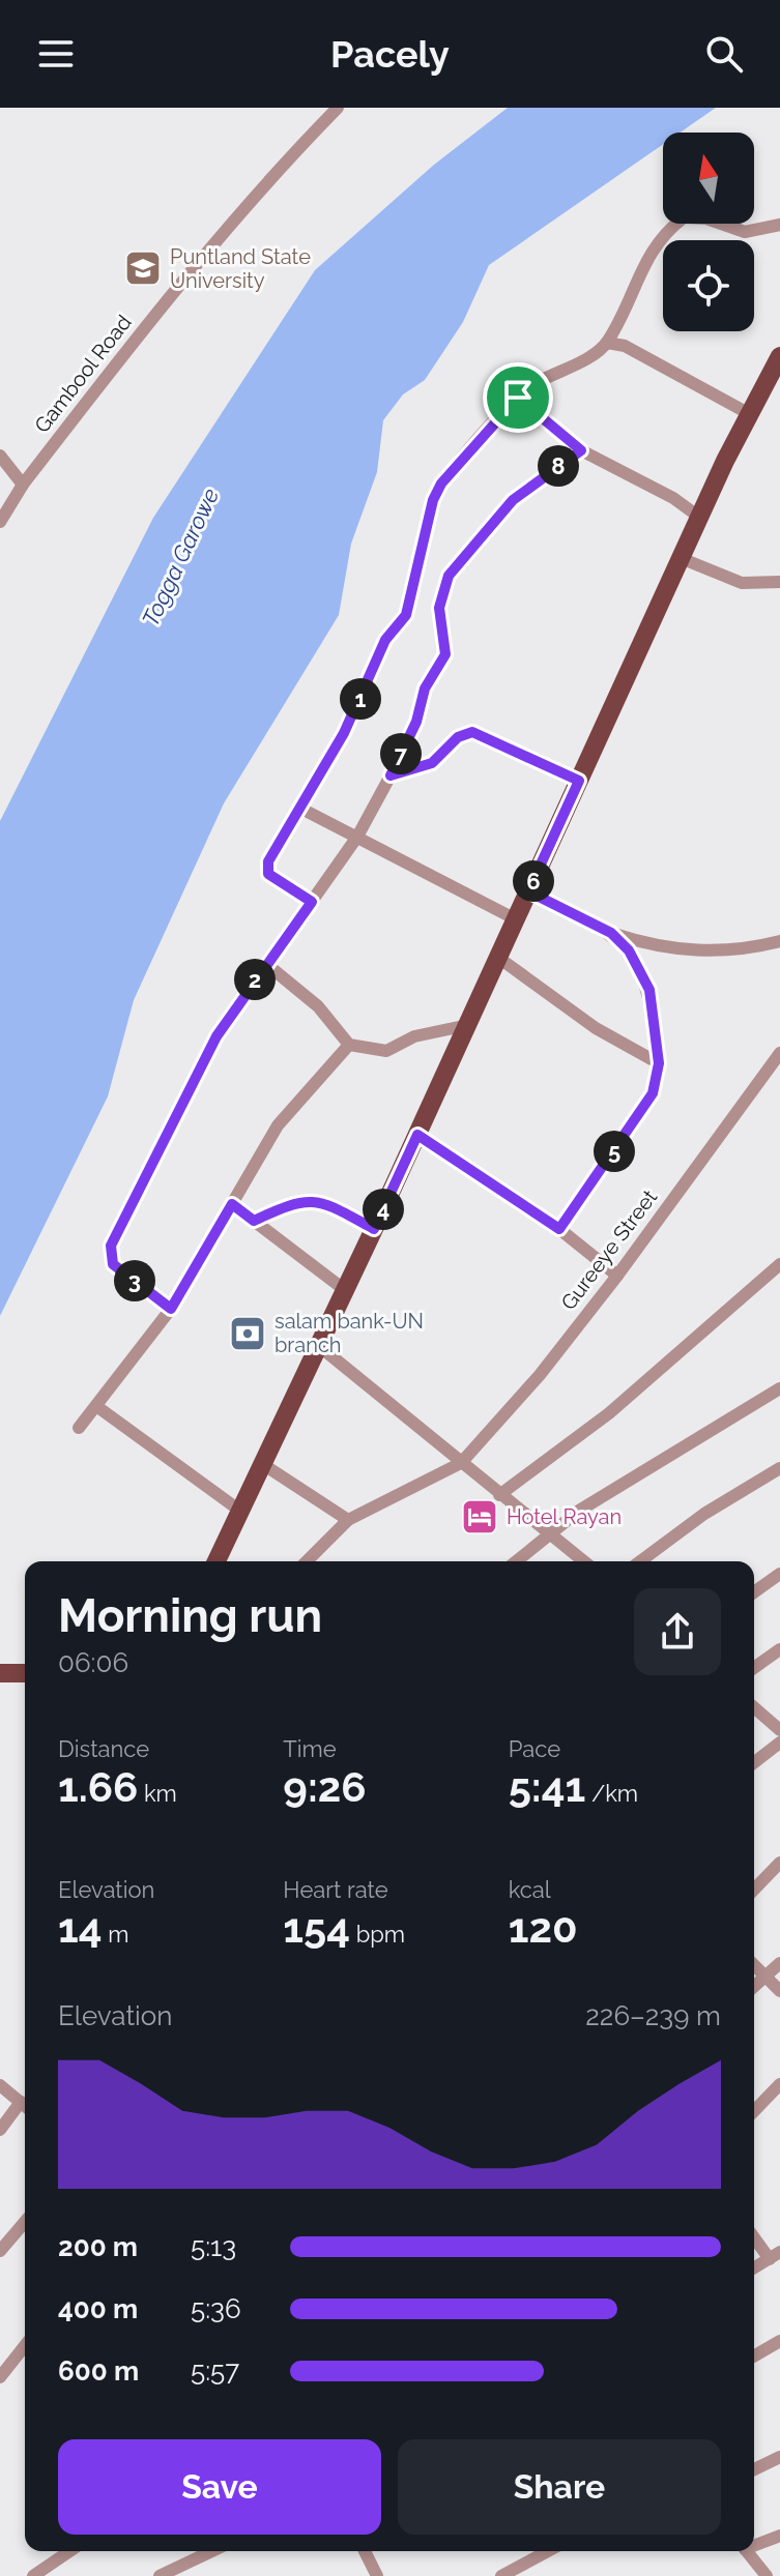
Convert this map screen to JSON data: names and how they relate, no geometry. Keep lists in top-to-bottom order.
{
  "streets": {
    "street": ["Gambool Road", "Gureeye Street"]
  },
  "water": ["Togga Garowe"],
  "places": {
    "school or university": ["Puntland State University"],
    "bank": ["salam bank-UN branch"],
    "hotel": ["Hotel Rayan"]
  },
  "north": "top",
  "page": {
    "header": "Pacely",
    "pins": [
      "8",
      "1",
      "7",
      "6",
      "2",
      "5",
      "4",
      "3"
    ],
    "heading": ["Morning run", "06:06"],
    "stats": [
      ["Distance", "1.66 km"],
      ["Time", "9:26"],
      ["Pace", "5:41 /km"],
      ["Elevation", "14 m"],
      ["Heart rate", "154 bpm"],
      ["kcal", "120"]
    ],
    "chart": ["Elevation", "226–239 m"],
    "list": [
      {
        "name": "200 m",
        "note": "5:13"
      },
      {
        "name": "400 m",
        "note": "5:36"
      },
      {
        "name": "600 m",
        "note": "5:57"
      }
    ],
    "buttons": ["Save", "Share"]
  }
}
